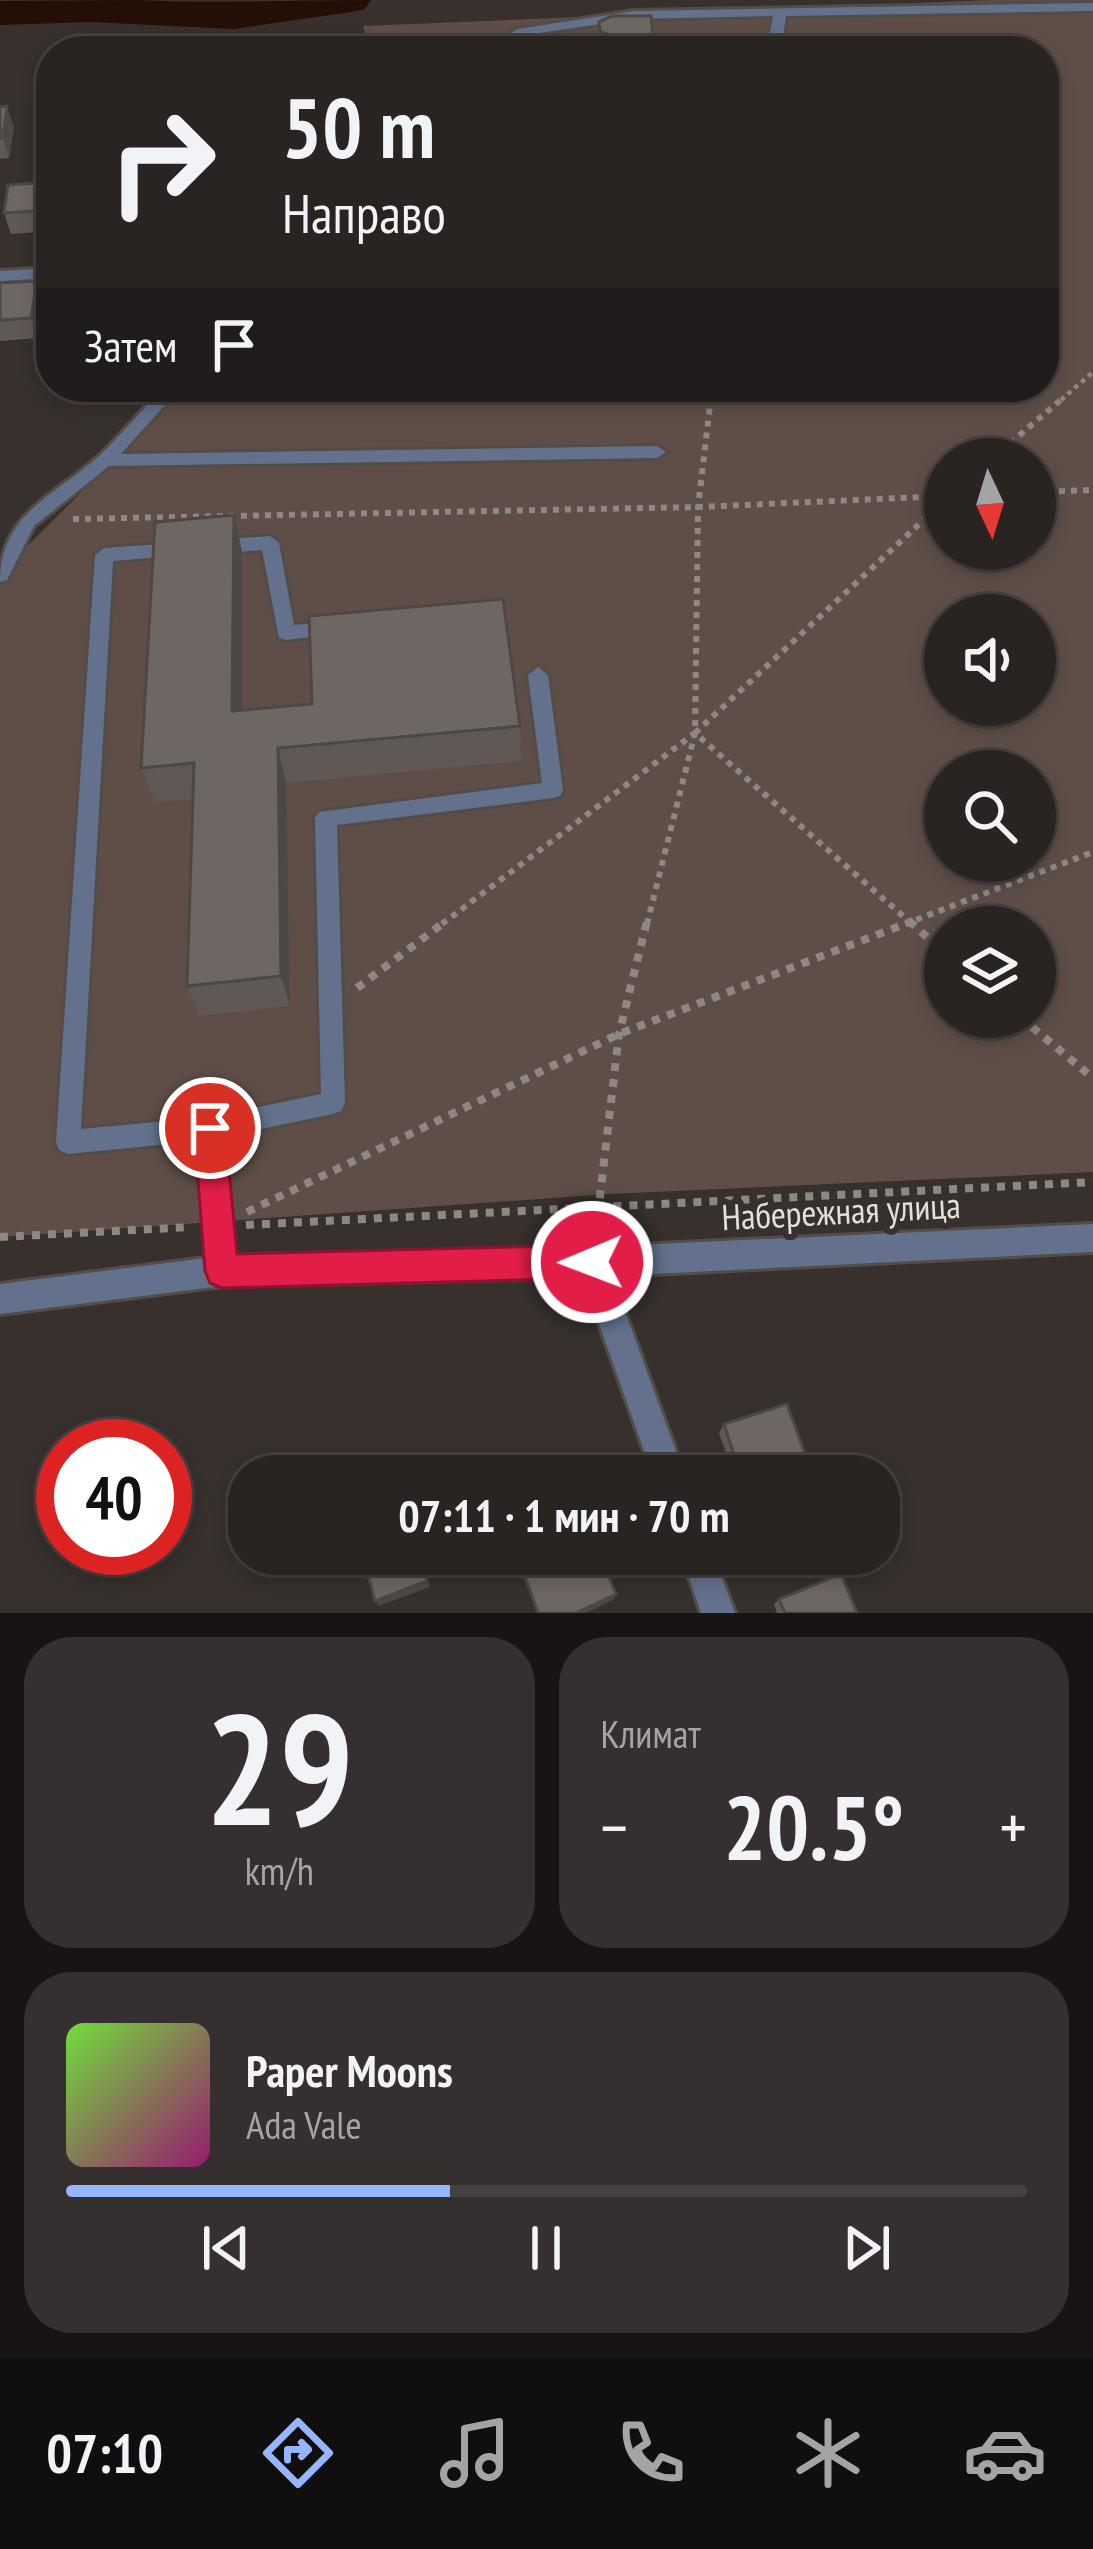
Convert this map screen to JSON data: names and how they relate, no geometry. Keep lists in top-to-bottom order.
{
  "streets": {
    "street": ["Набережная улица"]
  },
  "north": "bottom",
  "page": {
    "turn": ["50 m", "Направо"],
    "then": "Затем",
    "limit": "40",
    "trip": "07:11 · 1 мин · 70 m",
    "tile": [
      ["29", "km/h"],
      "Климат"
    ],
    "heat": ["−", "20.5°", "+"],
    "song": ["Paper Moons", "Ada Vale"],
    "tabs": "07:10"
  }
}
